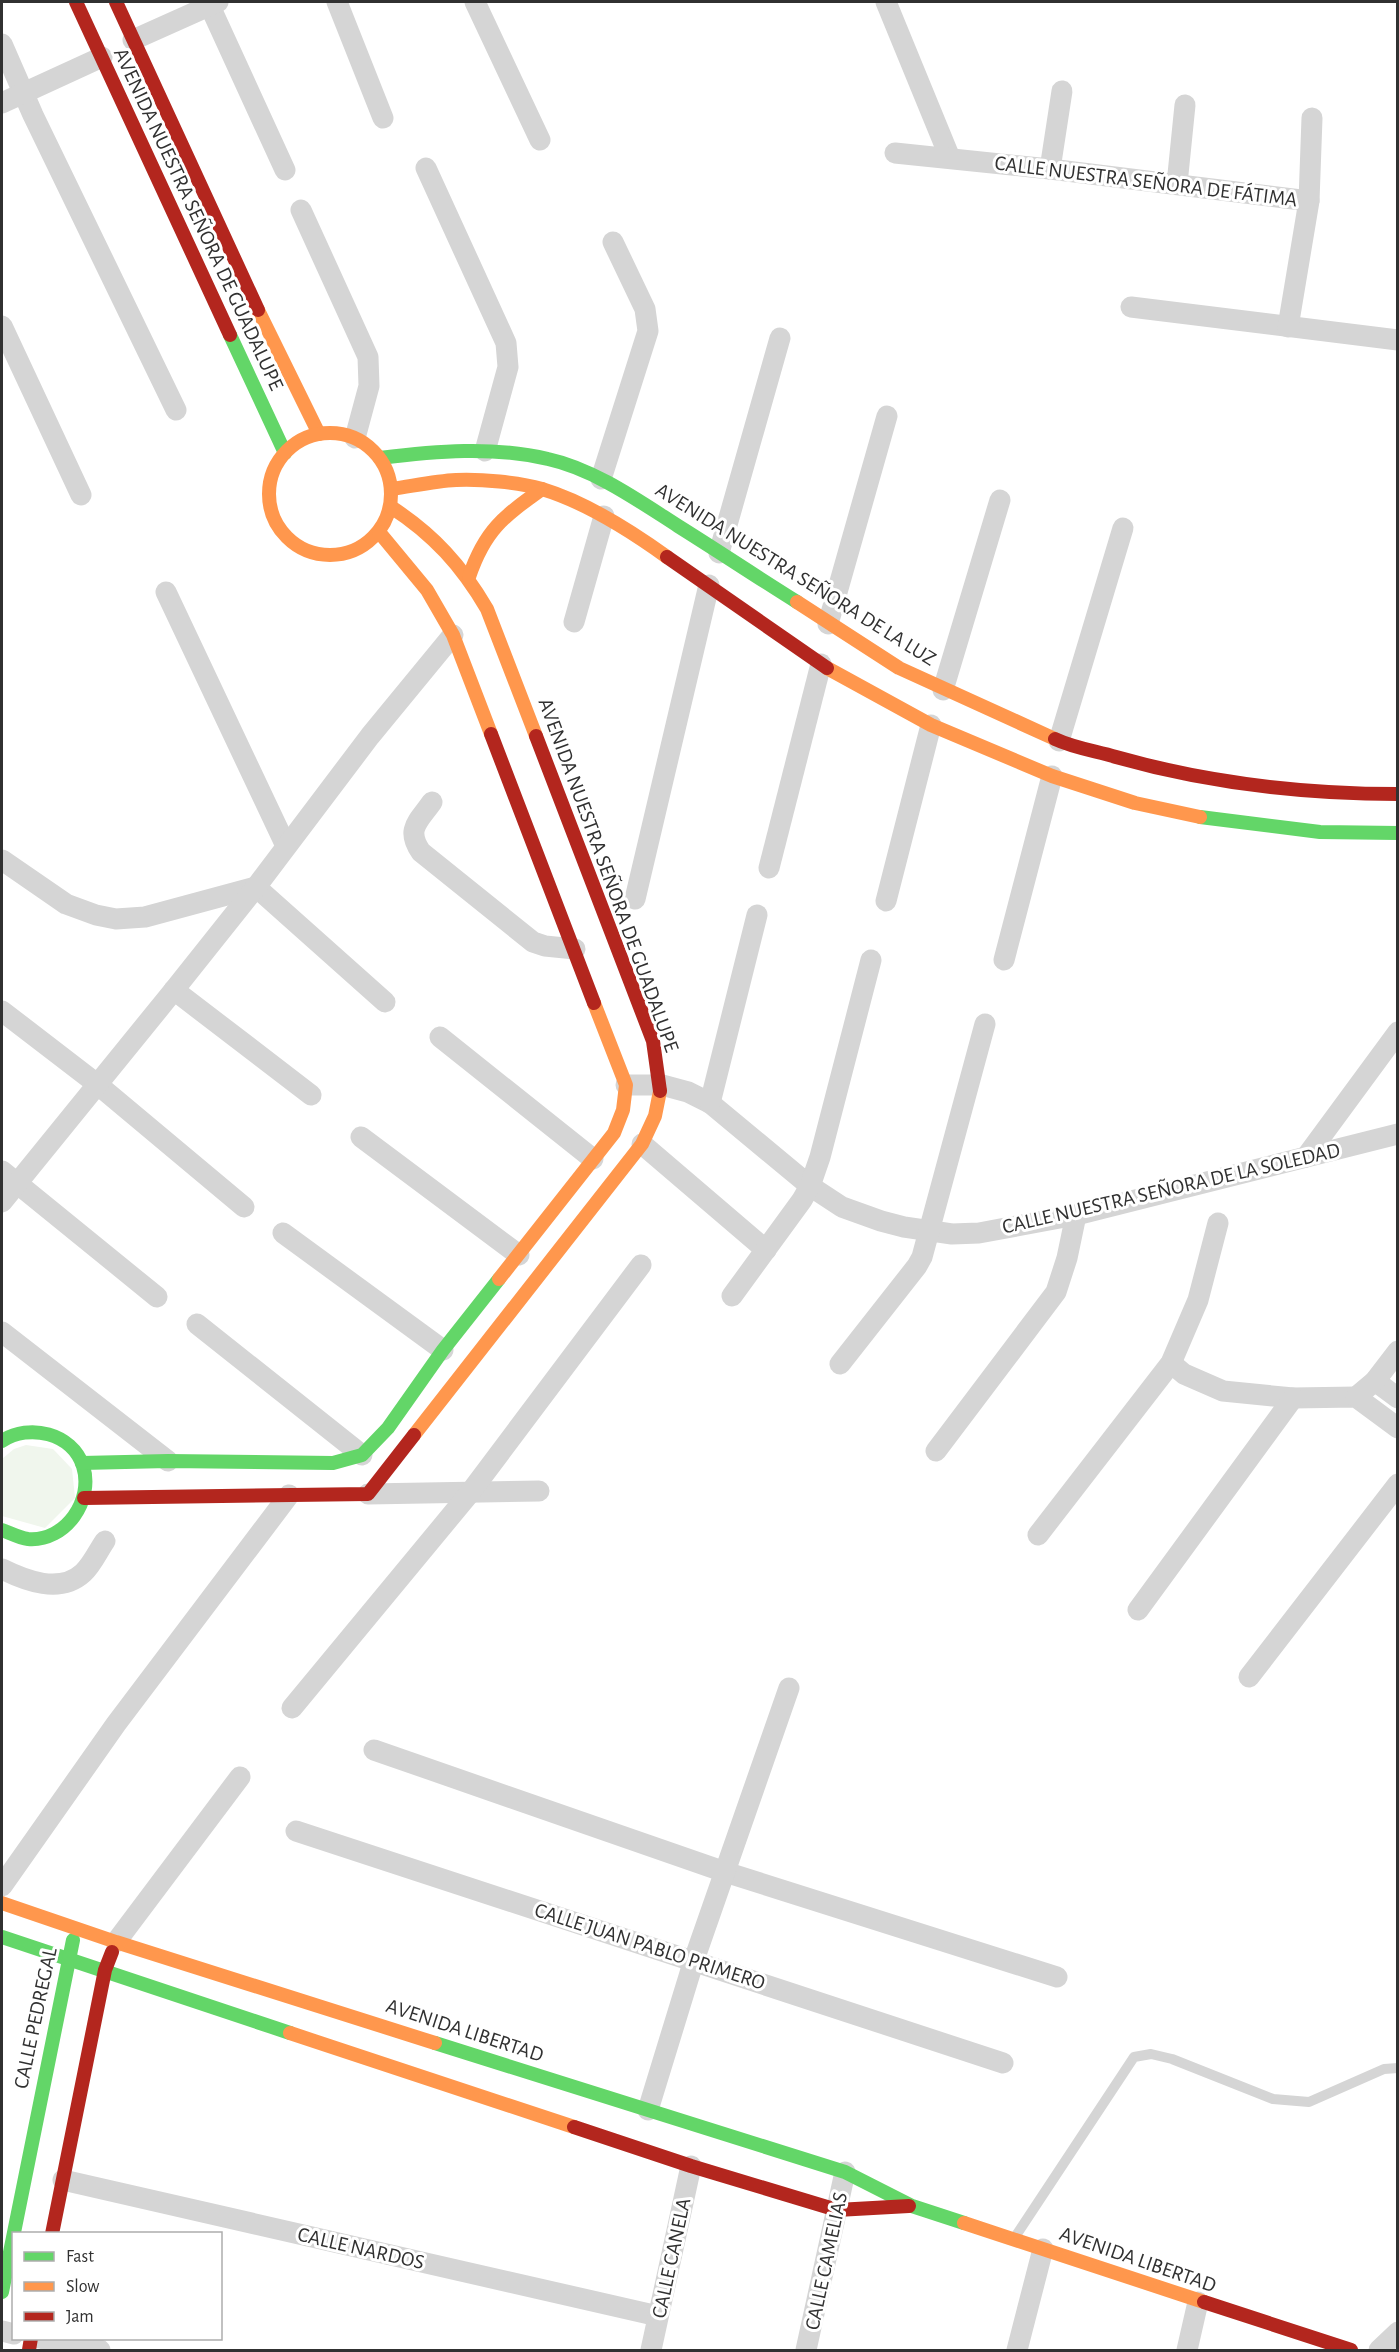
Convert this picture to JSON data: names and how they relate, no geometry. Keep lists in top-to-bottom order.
{
  "streets": {
    "street": [
      "CALLE NUESTRA SEÑORA DE FÁTIMA",
      "AVENIDA NUESTRA SEÑORA DE GUADALUPE",
      "AVENIDA NUESTRA SEÑORA DE LA LUZ",
      "CALLE NUESTRA SEÑORA DE LA SOLEDAD",
      "CALLE JUAN PABLO PRIMERO",
      "CALLE PEDREGAL",
      "AVENIDA LIBERTAD",
      "CALLE NARDOS",
      "CALLE CANELA",
      "CALLE CAMELIAS"
    ]
  },
  "crossings": [
    ["AVENIDA NUESTRA SEÑORA DE GUADALUPE", "AVENIDA NUESTRA SEÑORA DE LA LUZ"],
    ["AVENIDA NUESTRA SEÑORA DE GUADALUPE", "CALLE NUESTRA SEÑORA DE LA SOLEDAD"],
    ["CALLE PEDREGAL", "AVENIDA LIBERTAD"],
    ["AVENIDA LIBERTAD", "CALLE CANELA"],
    ["AVENIDA LIBERTAD", "CALLE CAMELIAS"],
    ["CALLE NARDOS", "CALLE CANELA"]
  ],
  "legend": ["Fast", "Slow", "Jam"]
}
